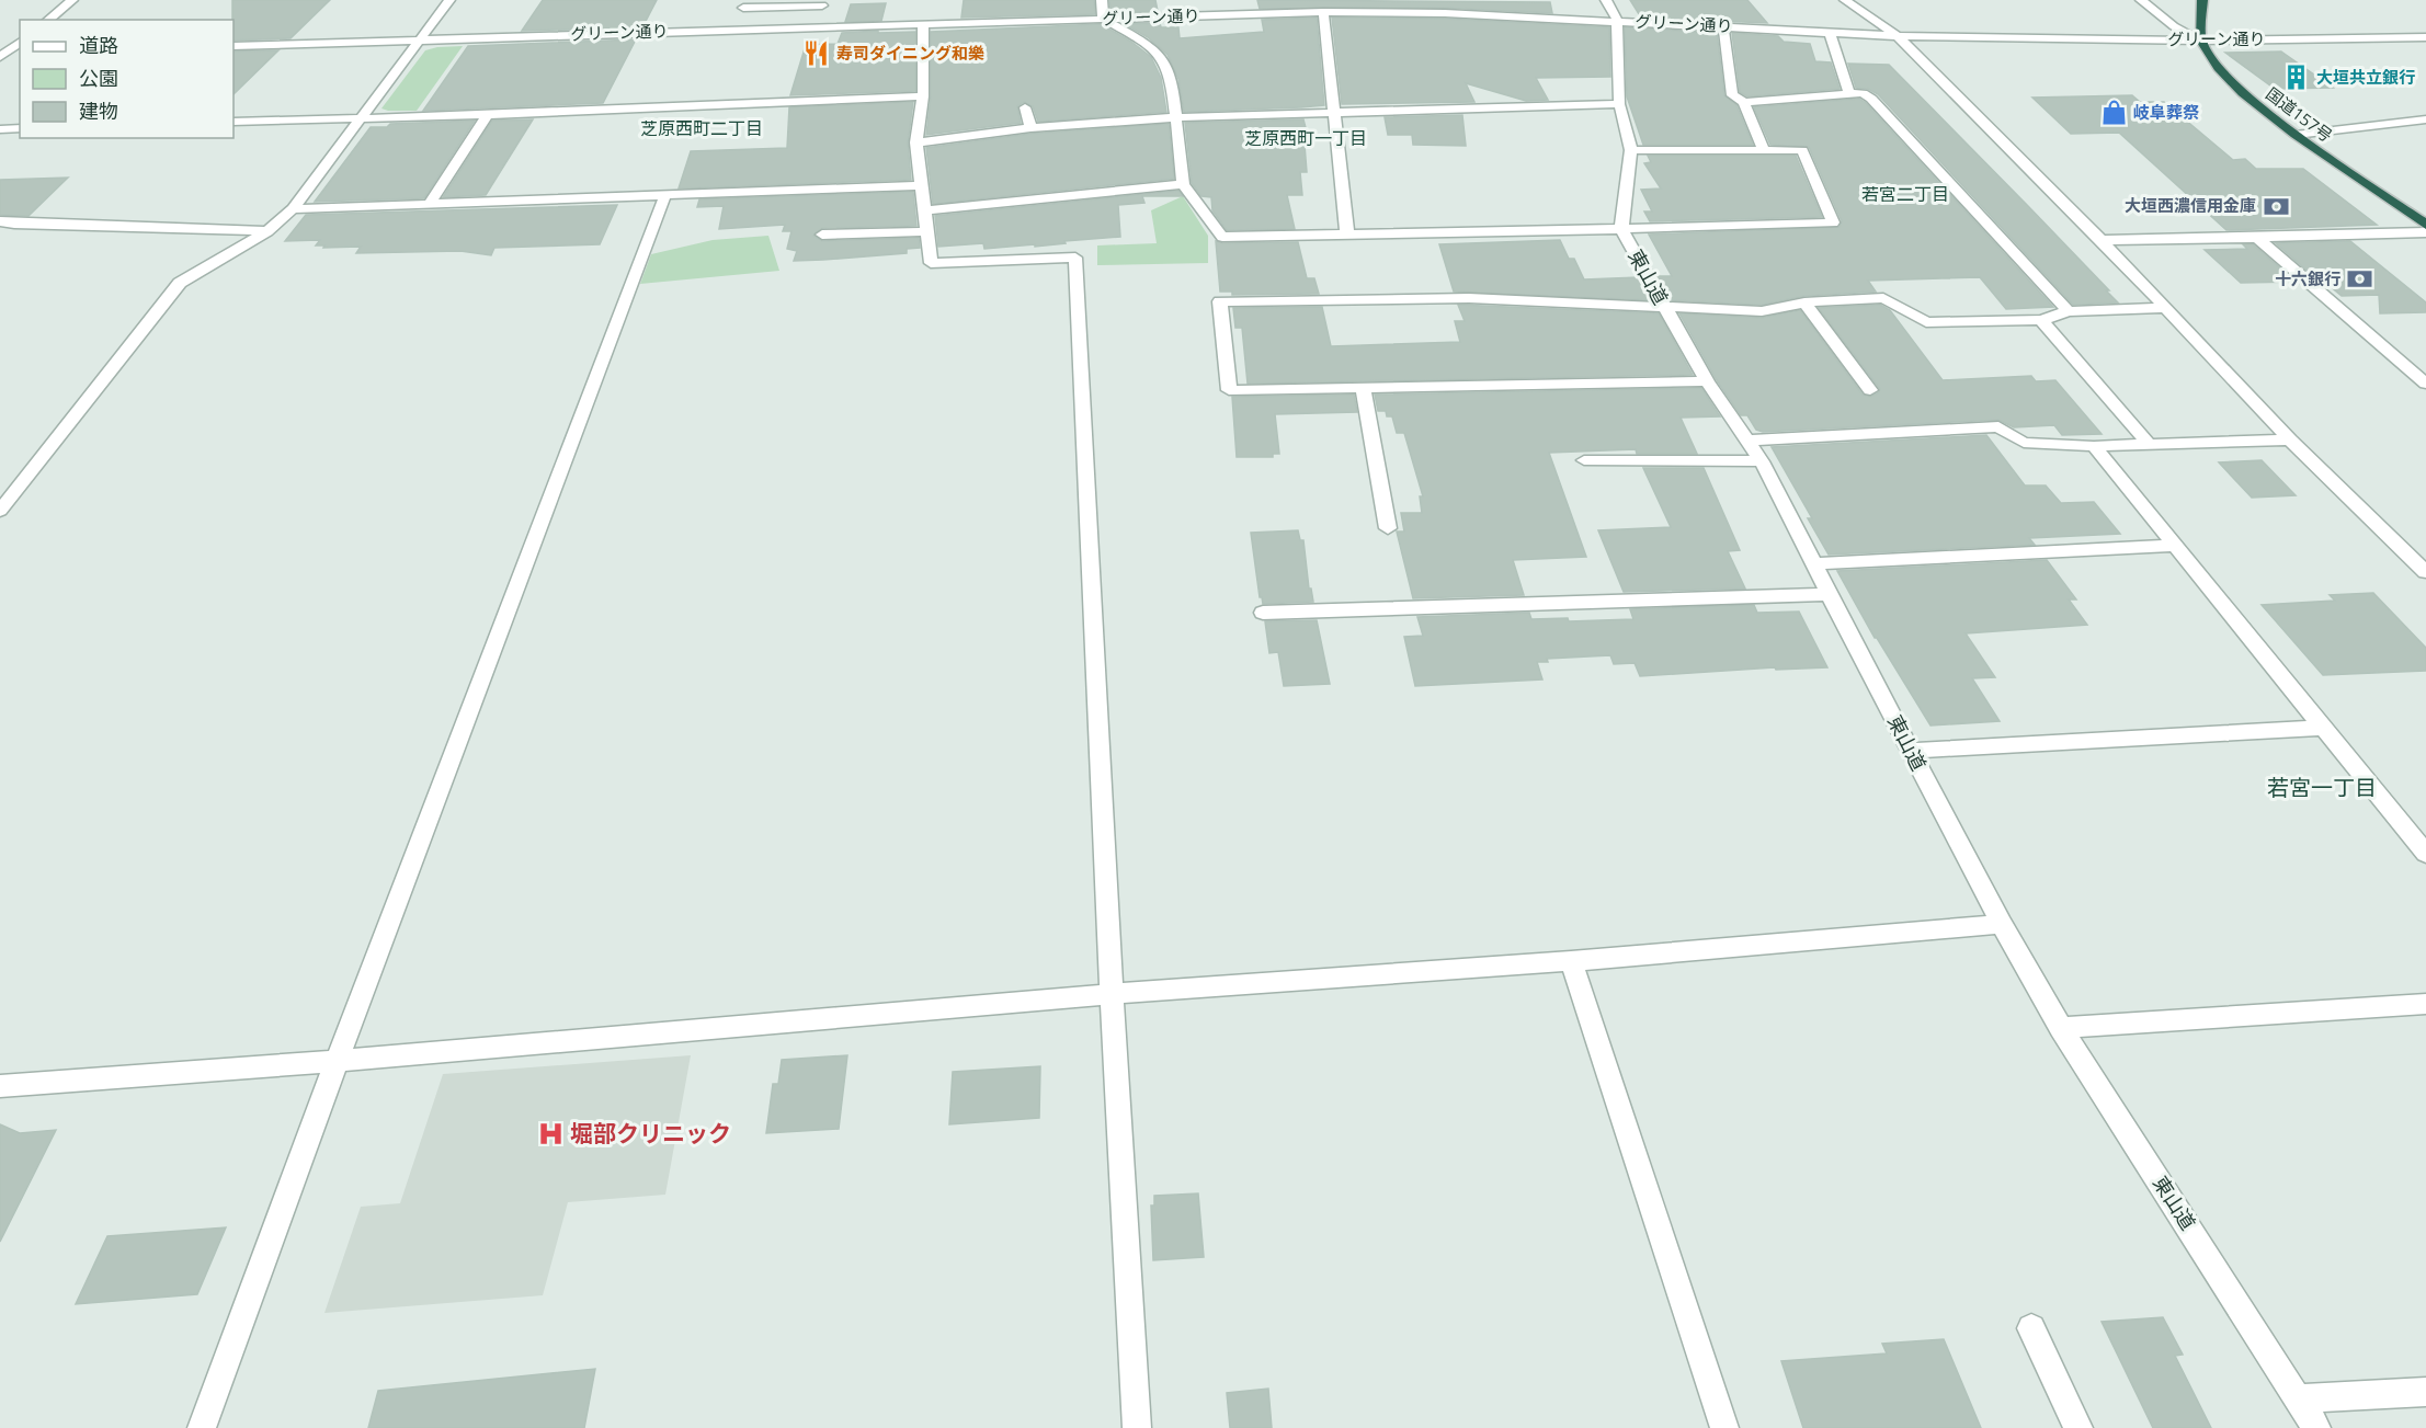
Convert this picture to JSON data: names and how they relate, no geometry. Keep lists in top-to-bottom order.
{
  "streets": {
    "highway": ["国道157号"],
    "street": ["グリーン通り", "東山道"]
  },
  "crossings": [
    ["グリーン通り", "国道157号"],
    ["グリーン通り", "東山道"]
  ],
  "districts": [
    "芝原西町二丁目",
    "芝原西町一丁目",
    "若宮二丁目",
    "若宮一丁目"
  ],
  "places": {
    "restaurant": ["寿司ダイニング和樂"],
    "building": ["大垣共立銀行"],
    "shop": ["岐阜葬祭"],
    "bank": ["大垣西濃信用金庫", "十六銀行"],
    "hospital": ["堀部クリニック"]
  },
  "legend": ["道路", "公園", "建物"]
}
